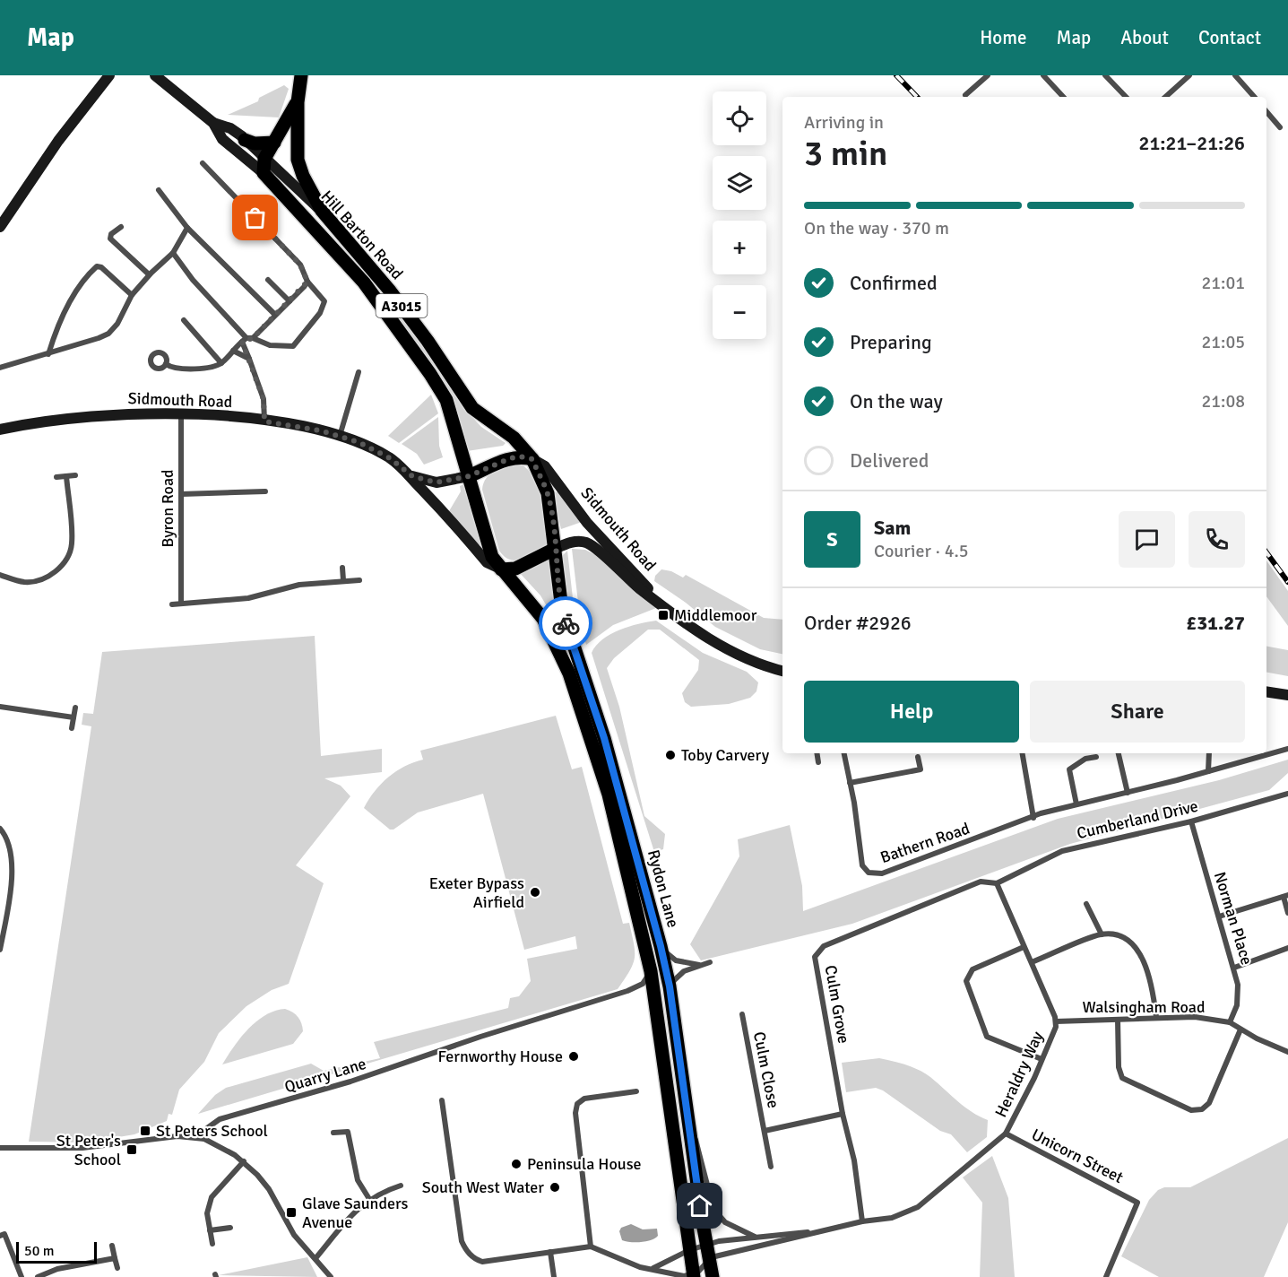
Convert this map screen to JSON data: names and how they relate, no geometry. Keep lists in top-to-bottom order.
{
  "streets": {
    "main road": [
      "Hill Barton Road",
      "A3015",
      "Sidmouth Road",
      "Rydon Lane"
    ],
    "street": [
      "Byron Road",
      "Cumberland Drive",
      "Bathern Road",
      "Norman Place",
      "Culm Grove",
      "Walsingham Road",
      "Culm Close",
      "Heraldry Way",
      "Quarry Lane",
      "Unicorn Street"
    ]
  },
  "crossings": [
    ["Hill Barton Road", "A3015"],
    ["Hill Barton Road", "Sidmouth Road"],
    ["Hill Barton Road", "Rydon Lane"],
    ["Sidmouth Road", "Byron Road"],
    ["Sidmouth Road", "Rydon Lane"],
    ["Cumberland Drive", "Norman Place"],
    ["Cumberland Drive", "Culm Grove"],
    ["Cumberland Drive", "Heraldry Way"],
    ["Rydon Lane", "Heraldry Way"],
    ["Rydon Lane", "Quarry Lane"],
    ["Norman Place", "Walsingham Road"],
    ["Culm Grove", "Culm Close"],
    ["Culm Grove", "Heraldry Way"],
    ["Walsingham Road", "Heraldry Way"],
    ["Heraldry Way", "Unicorn Street"]
  ],
  "places": {
    "transit": [
      "Middlemoor",
      "St Peters School",
      "St Peter's School",
      "Glave Saunders Avenue"
    ],
    "other": [
      "Toby Carvery",
      "Exeter Bypass Airfield",
      "Fernworthy House",
      "Peninsula House",
      "South West Water"
    ]
  },
  "scale_bar": "50 m",
  "page": {
    "header": "Map",
    "nav": [
      "Home",
      "Map",
      "About",
      "Contact"
    ],
    "map_buttons": ["+", "−"],
    "heading": ["3 min", "Arriving in", "21:21–21:26"],
    "panel": [
      "Sam",
      "Courier · 4.5",
      "Order #2926",
      "£31.27"
    ],
    "bar": "On the way · 370 m",
    "list": [
      ["Confirmed", "21:01"],
      ["Preparing", "21:05"],
      ["On the way", "21:08"],
      "Delivered"
    ],
    "round": "S",
    "buttons": ["Help", "Share"],
    "scale": "50 m"
  }
}
